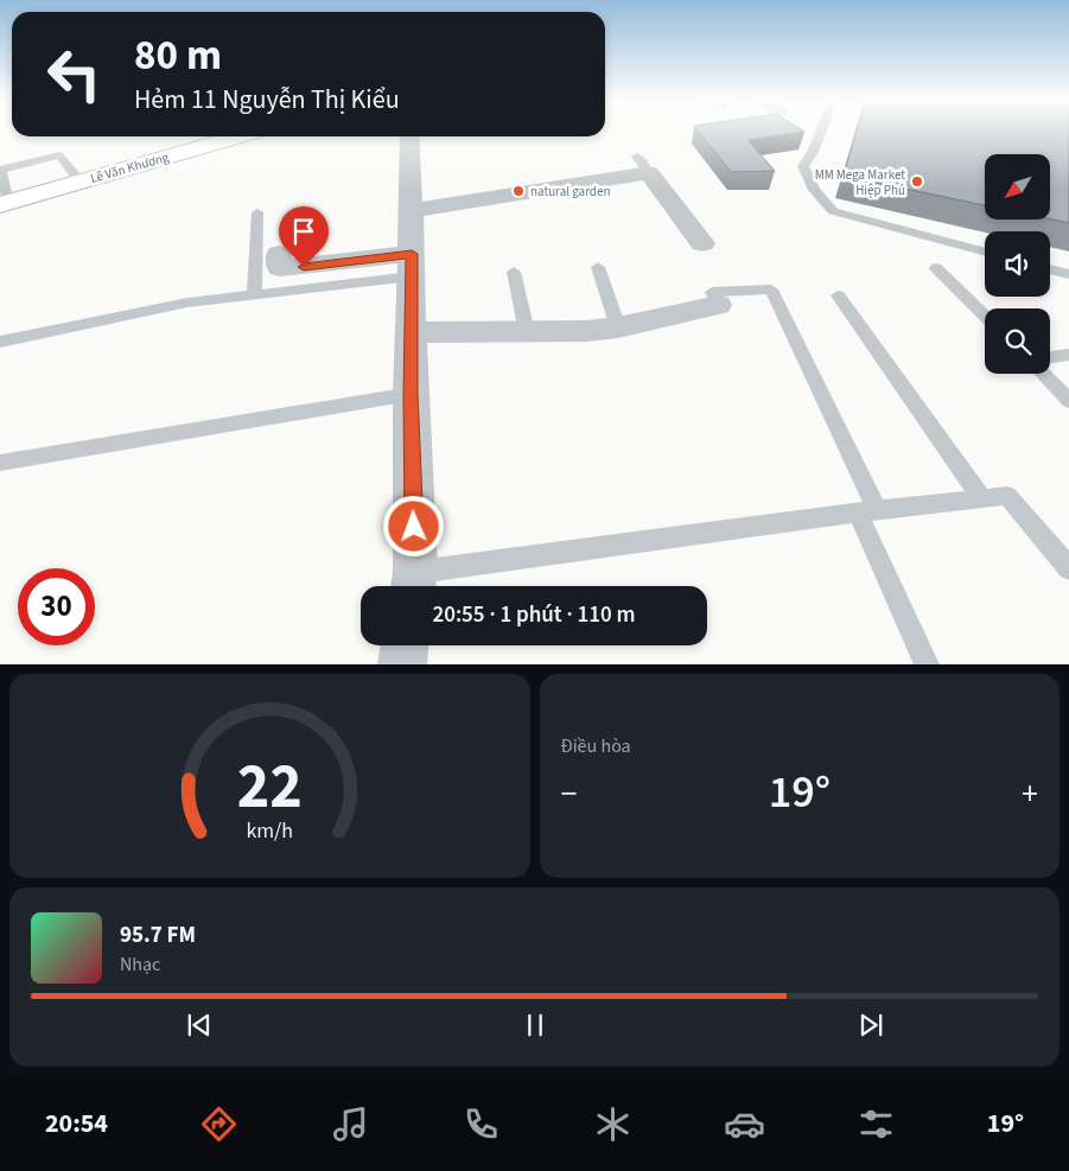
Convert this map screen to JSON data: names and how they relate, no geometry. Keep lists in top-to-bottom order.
{
  "streets": {
    "main road": ["Lê Văn Khương"]
  },
  "places": ["MM Mega Market Hiệp Phú", "natural garden"],
  "north": "bottom left",
  "page": {
    "turn": ["80 m", "Hẻm 11 Nguyễn Thị Kiểu"],
    "limit": "30",
    "trip": "20:55 · 1 phút · 110 m",
    "tile": "Điều hòa",
    "heat": ["−", "19°", "+"],
    "song": ["95.7 FM", "Nhạc"],
    "tabs": ["20:54", "19°"],
    "gauge": ["22", "km/h"]
  }
}
